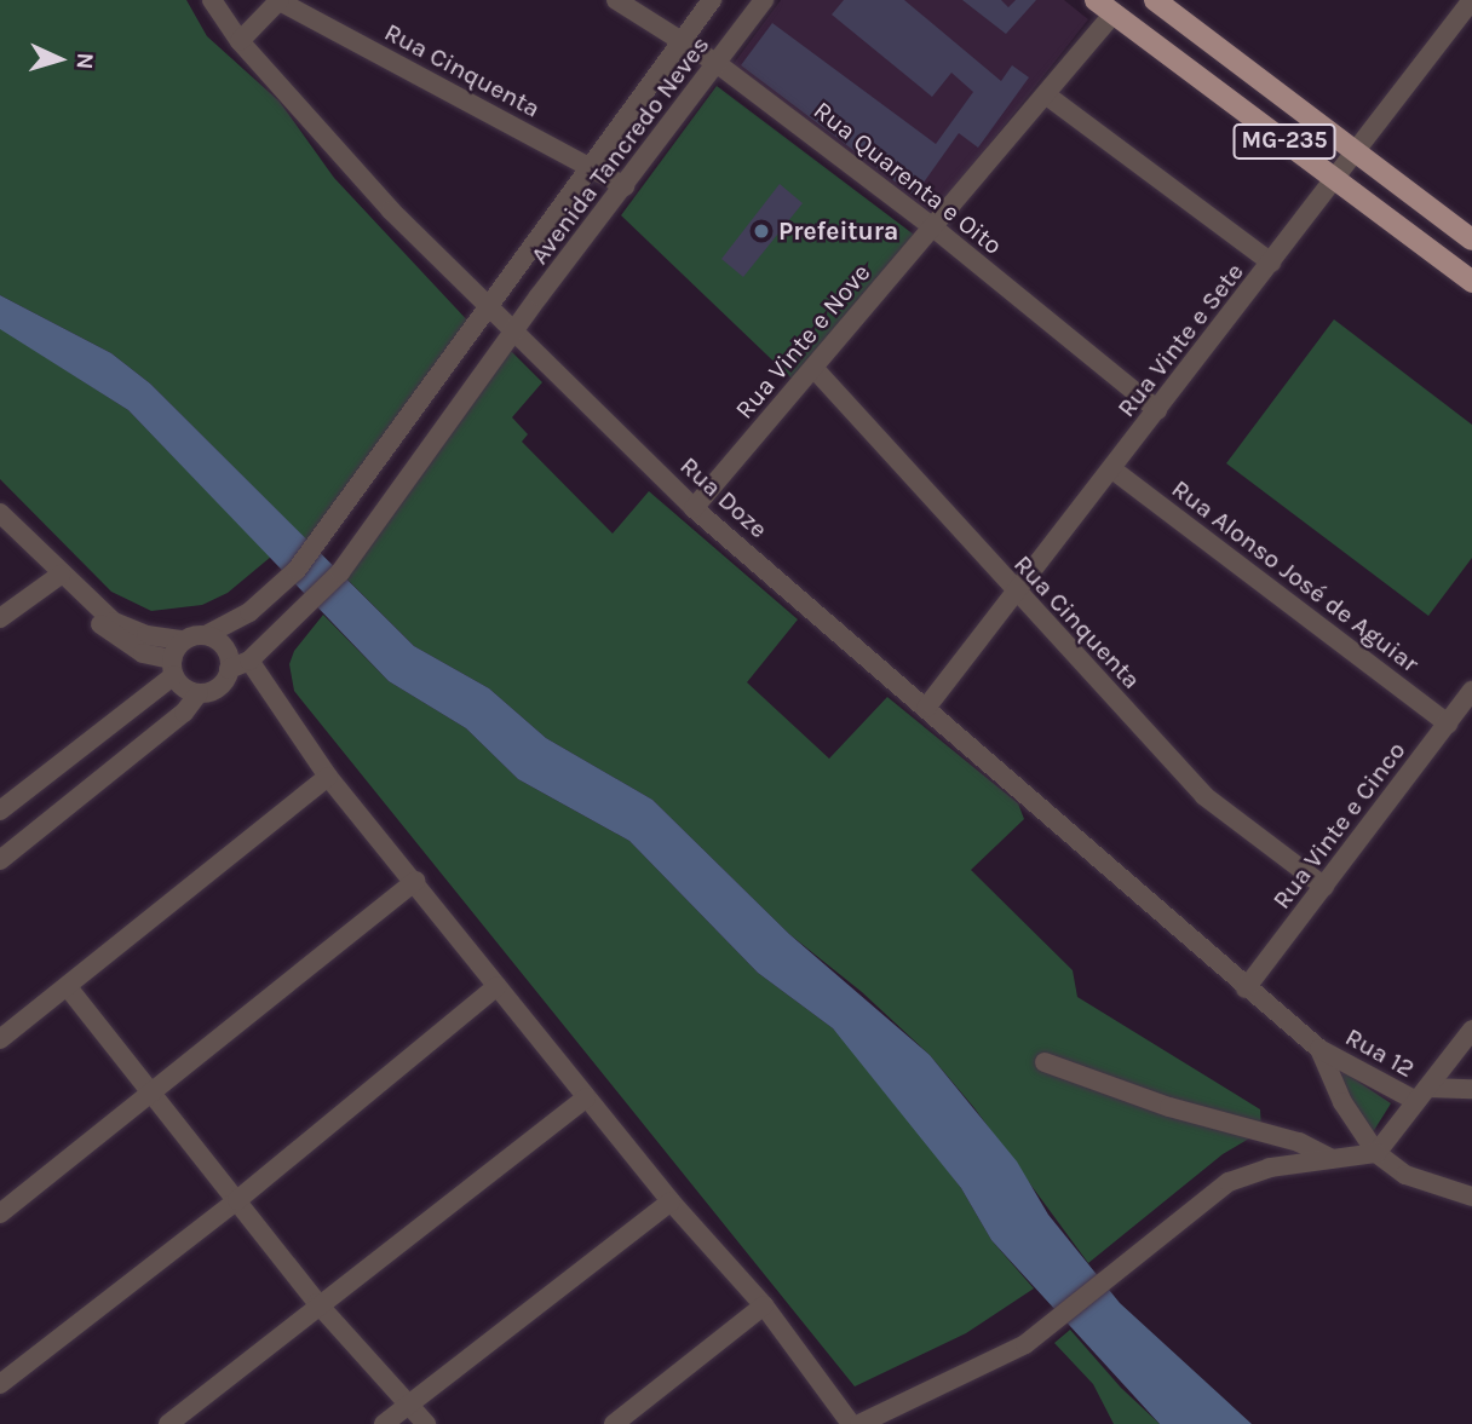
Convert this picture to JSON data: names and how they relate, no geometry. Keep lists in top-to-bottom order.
{
  "streets": {
    "main road": ["MG-235"],
    "street": [
      "Rua Cinquenta",
      "Avenida Tancredo Neves",
      "Rua Quarenta e Oito",
      "Rua Vinte e Sete",
      "Rua Vinte e Nove",
      "Rua Doze",
      "Rua Alonso José de Aguiar",
      "Rua Vinte e Cinco",
      "Rua 12"
    ]
  },
  "crossings": [
    ["Rua Cinquenta", "Avenida Tancredo Neves"],
    ["Rua Cinquenta", "Rua Vinte e Sete"],
    ["Rua Cinquenta", "Rua Vinte e Nove"],
    ["Rua Cinquenta", "Rua Vinte e Cinco"],
    ["MG-235", "Rua Vinte e Sete"],
    ["MG-235", "Rua Vinte e Nove"],
    ["Avenida Tancredo Neves", "Rua Quarenta e Oito"],
    ["Avenida Tancredo Neves", "Rua Doze"],
    ["Rua Quarenta e Oito", "Rua Vinte e Sete"],
    ["Rua Quarenta e Oito", "Rua Vinte e Nove"],
    ["Rua Vinte e Sete", "Rua Doze"],
    ["Rua Vinte e Sete", "Rua Alonso José de Aguiar"],
    ["Rua Vinte e Nove", "Rua Doze"],
    ["Rua Doze", "Rua Vinte e Cinco"],
    ["Rua Doze", "Rua 12"],
    ["Rua Alonso José de Aguiar", "Rua Vinte e Cinco"],
    ["Rua Vinte e Cinco", "Rua 12"]
  ],
  "places": ["Prefeitura"],
  "north": "right"
}
